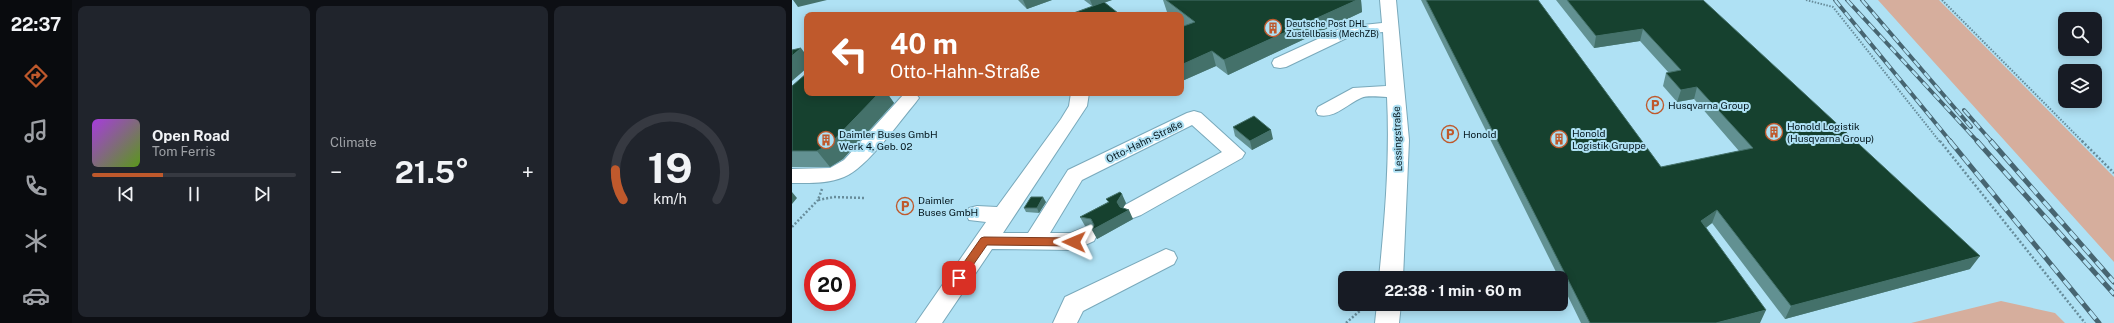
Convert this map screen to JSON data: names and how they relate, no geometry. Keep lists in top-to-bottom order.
{
  "streets": {
    "street": ["Lessingstraße", "Otto-Hahn-Straße"]
  },
  "places": {
    "building": [
      "Deutsche Post DHL Zustellbasis (MechZB)",
      "Honold Logistik (Husqvarna Group)",
      "Honold Logistik Gruppe",
      "Daimler Buses GmbH Werk 4, Geb. 02"
    ],
    "parking": ["Husqvarna Group", "Honold", "Daimler Buses GmbH"]
  },
  "page": {
    "tabs": "22:37",
    "tile": "Climate",
    "turn": ["40 m", "Otto-Hahn-Straße"],
    "song": ["Open Road", "Tom Ferris"],
    "heat": ["−", "21.5°", "+"],
    "limit": "20",
    "trip": "22:38 · 1 min · 60 m",
    "gauge": ["19", "km/h"]
  }
}
